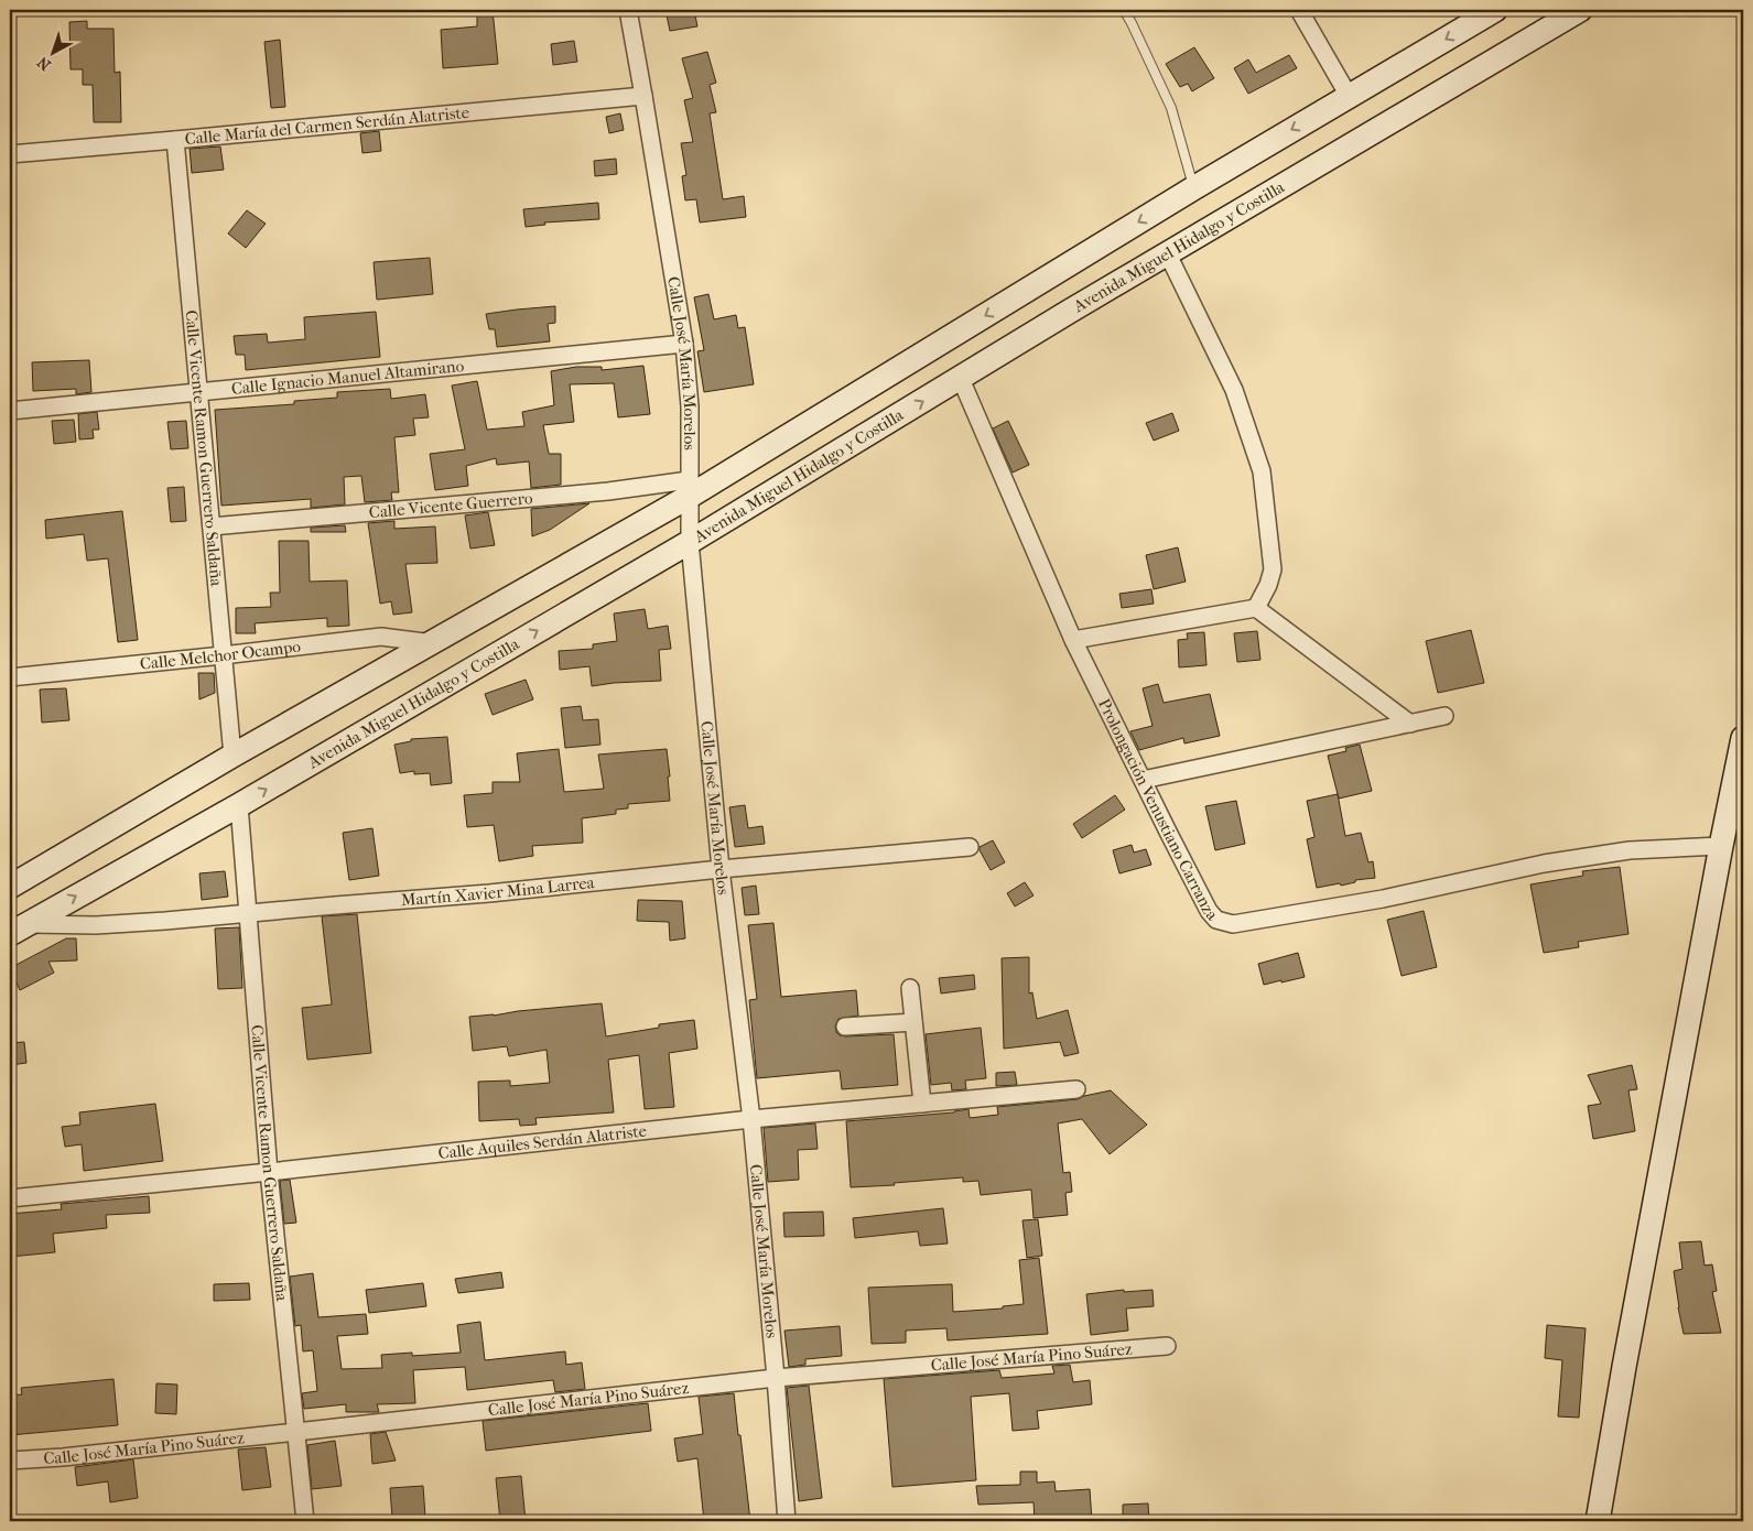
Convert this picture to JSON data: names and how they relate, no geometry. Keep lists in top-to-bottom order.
{
  "streets": {
    "main road": ["Avenida Miguel Hidalgo y Costilla"],
    "street": [
      "Calle María del Carmen Serdán Alatriste",
      "Calle José María Morelos",
      "Calle Ignacio Manuel Altamirano",
      "Calle Vicente Ramon Guerrero Saldaña",
      "Calle Vicente Guerrero",
      "Calle Melchor Ocampo",
      "Prolongación Venustiano Carranza",
      "Martín Xavier Mina Larrea",
      "Calle Aquiles Serdán Alatriste",
      "Calle José María Pino Suárez"
    ]
  },
  "crossings": [
    ["Calle María del Carmen Serdán Alatriste", "Calle José María Morelos"],
    ["Calle María del Carmen Serdán Alatriste", "Calle Vicente Ramon Guerrero Saldaña"],
    ["Avenida Miguel Hidalgo y Costilla", "Calle José María Morelos"],
    ["Avenida Miguel Hidalgo y Costilla", "Calle Vicente Ramon Guerrero Saldaña"],
    ["Avenida Miguel Hidalgo y Costilla", "Prolongación Venustiano Carranza"],
    ["Avenida Miguel Hidalgo y Costilla", "Martín Xavier Mina Larrea"],
    ["Calle José María Morelos", "Calle Ignacio Manuel Altamirano"],
    ["Calle José María Morelos", "Calle Vicente Guerrero"],
    ["Calle José María Morelos", "Martín Xavier Mina Larrea"],
    ["Calle José María Morelos", "Calle Aquiles Serdán Alatriste"],
    ["Calle José María Morelos", "Calle José María Pino Suárez"],
    ["Calle Ignacio Manuel Altamirano", "Calle Vicente Ramon Guerrero Saldaña"],
    ["Calle Vicente Ramon Guerrero Saldaña", "Calle Vicente Guerrero"],
    ["Calle Vicente Ramon Guerrero Saldaña", "Calle Melchor Ocampo"],
    ["Calle Vicente Ramon Guerrero Saldaña", "Martín Xavier Mina Larrea"],
    ["Calle Vicente Ramon Guerrero Saldaña", "Calle Aquiles Serdán Alatriste"],
    ["Calle Vicente Ramon Guerrero Saldaña", "Calle José María Pino Suárez"]
  ],
  "north": "bottom left"
}
